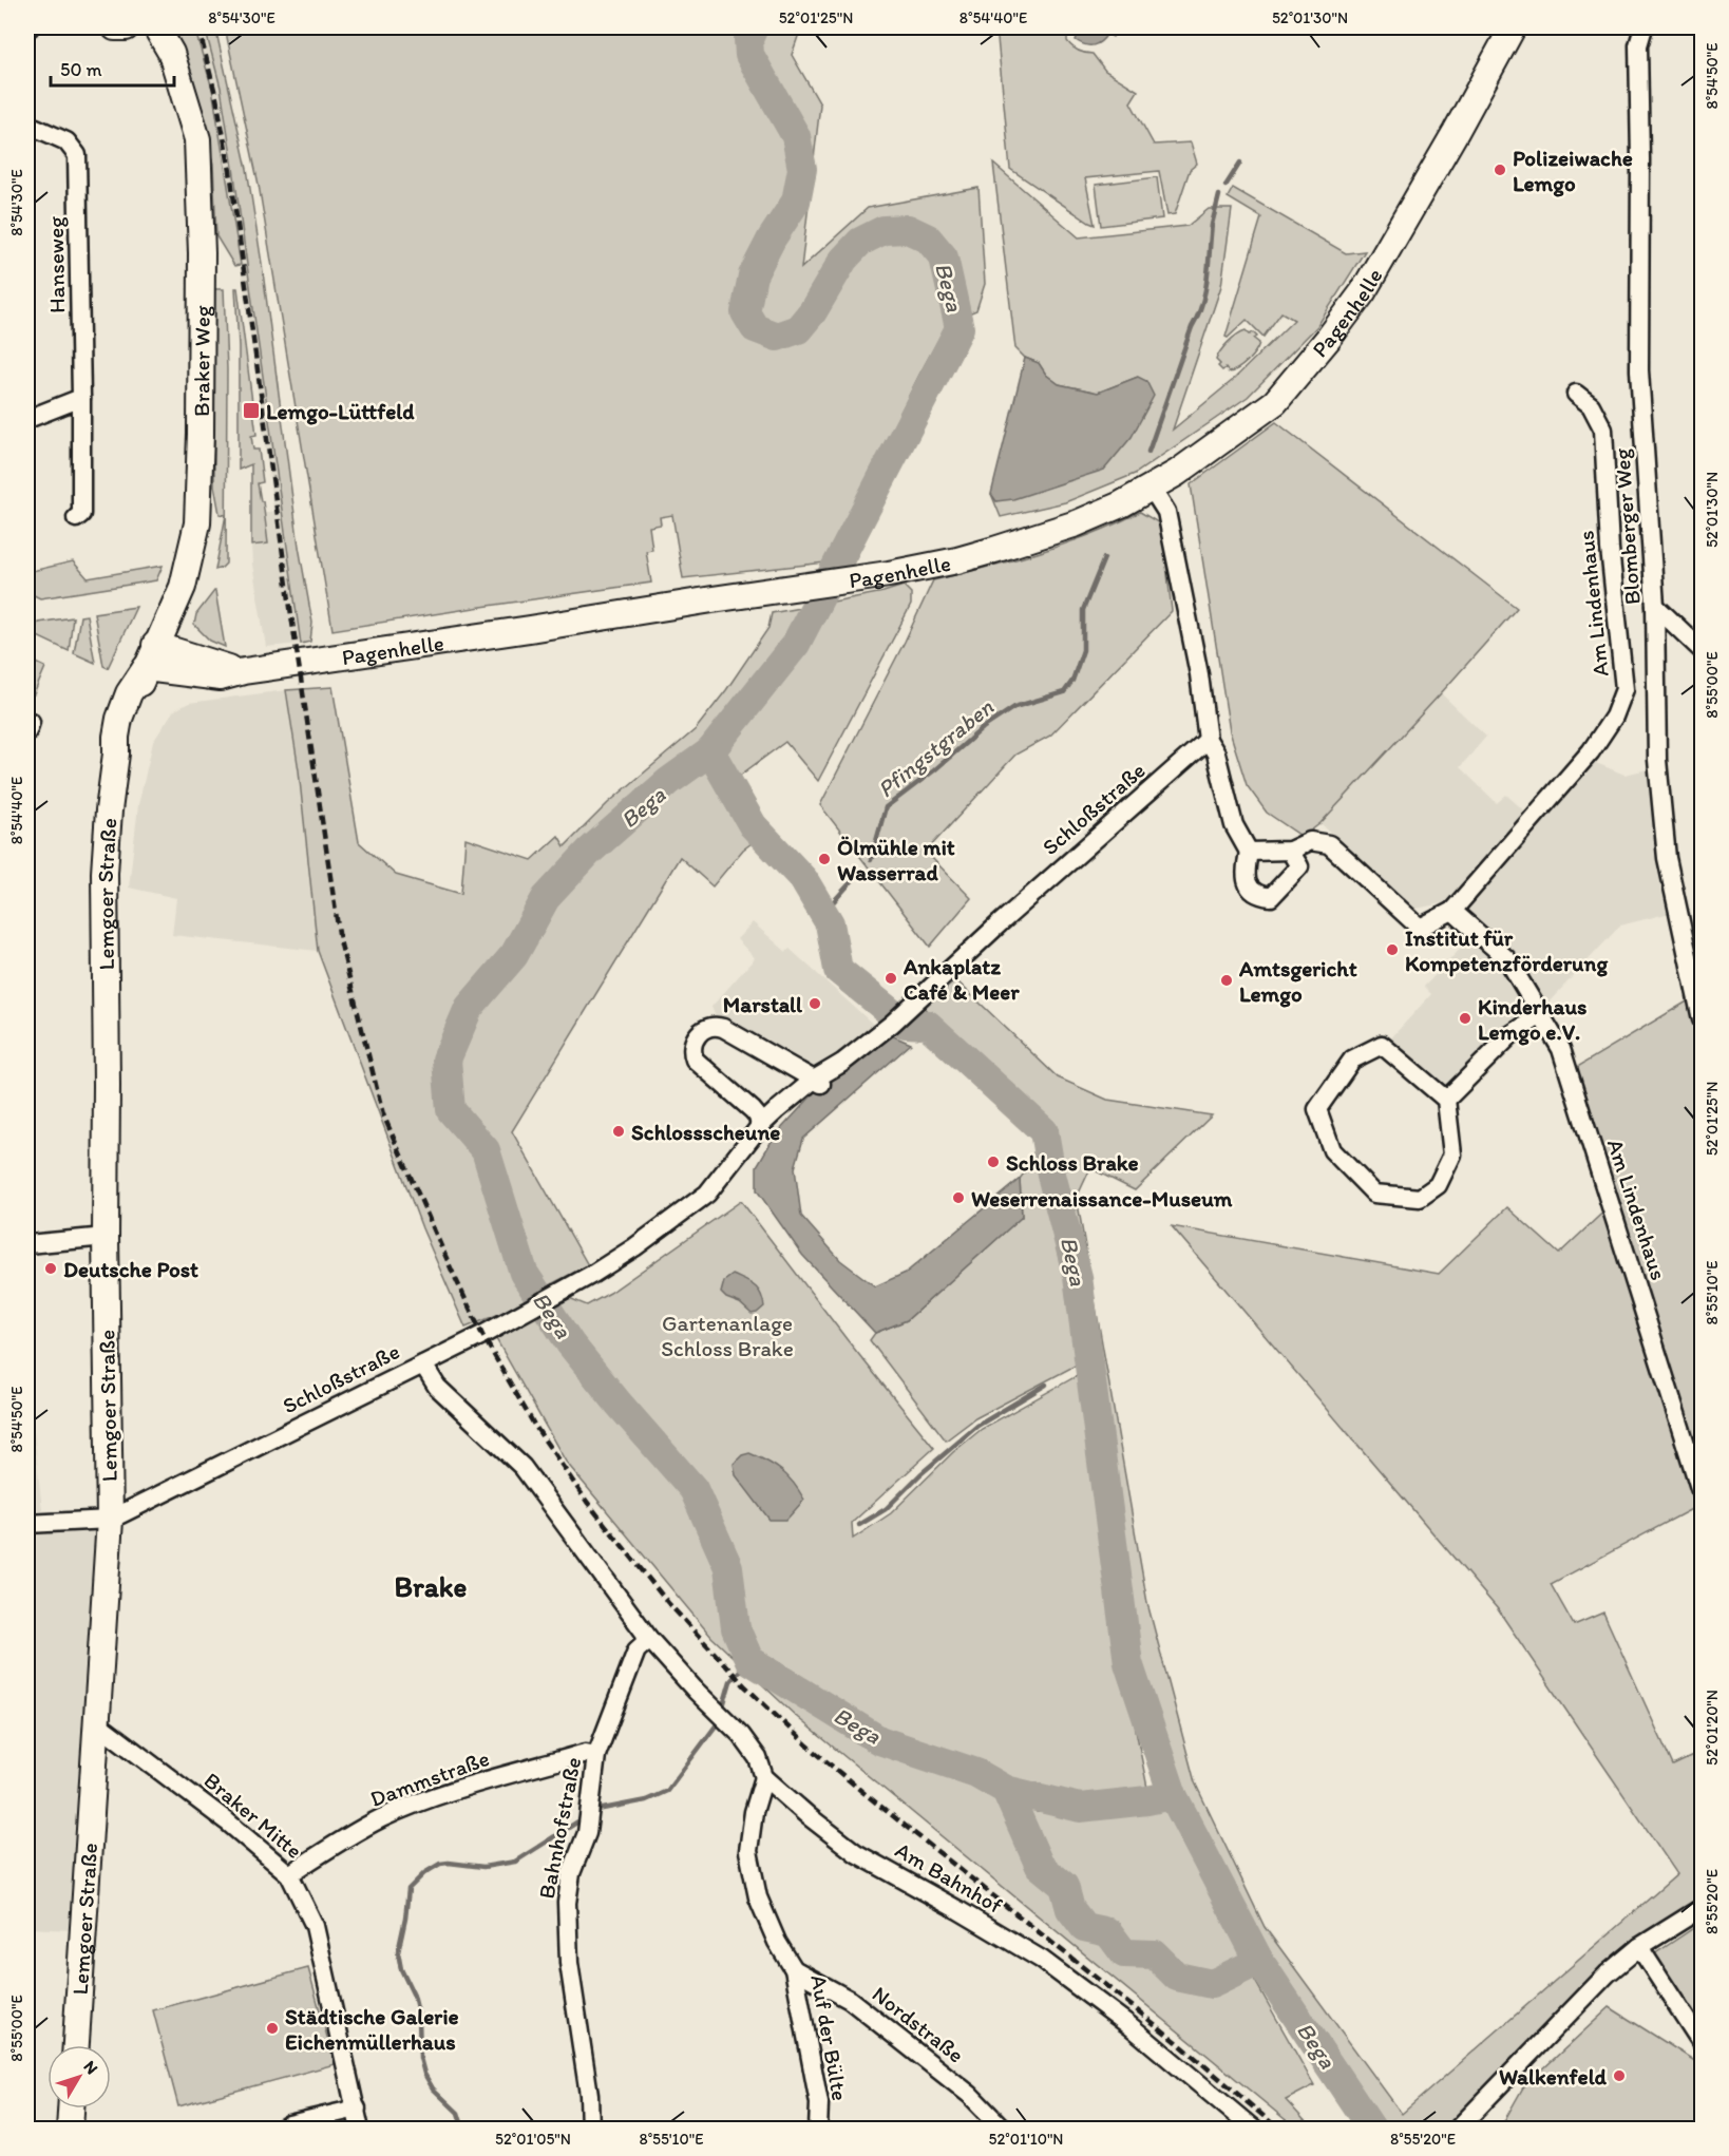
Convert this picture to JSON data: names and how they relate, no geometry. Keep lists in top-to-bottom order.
{
  "streets": {
    "main road": ["Pagenhelle", "Braker Weg", "Lemgoer Straße"],
    "street": [
      "Hanseweg",
      "Blomberger Weg",
      "Am Lindenhaus",
      "Schloßstraße",
      "Dammstraße",
      "Braker Mitte",
      "Bahnhofstraße",
      "Am Bahnhof",
      "Nordstraße",
      "Auf der Bülte"
    ]
  },
  "crossings": [
    ["Pagenhelle", "Braker Weg"],
    ["Pagenhelle", "Lemgoer Straße"],
    ["Braker Weg", "Lemgoer Straße"],
    ["Schloßstraße", "Lemgoer Straße"],
    ["Lemgoer Straße", "Braker Mitte"],
    ["Dammstraße", "Braker Mitte"],
    ["Dammstraße", "Bahnhofstraße"],
    ["Bahnhofstraße", "Am Bahnhof"],
    ["Am Bahnhof", "Auf der Bülte"],
    ["Nordstraße", "Auf der Bülte"]
  ],
  "districts": ["Brake"],
  "water": ["Bega", "Pfingstgraben"],
  "parks": ["Gartenanlage Schloss Brake"],
  "places": {
    "other": [
      "Polizeiwache Lemgo",
      "Ölmühle mit Wasserrad",
      "Institut für Kompetenzförderung",
      "Ankaplatz Café & Meer",
      "Amtsgericht Lemgo",
      "Marstall",
      "Kinderhaus Lemgo e.V.",
      "Schlossscheune",
      "Schloss Brake",
      "Weserrenaissance-Museum",
      "Deutsche Post",
      "Städtische Galerie Eichenmüllerhaus",
      "Walkenfeld"
    ],
    "transit": ["Lemgo-Lüttfeld"]
  },
  "scale_bar": "50 m",
  "north": "top right",
  "coordinates": [
    "8°54'30\"E",
    "52°01'25\"N",
    "8°54'40\"E",
    "52°01'30\"N",
    "8°54'50\"E",
    "8°55'00\"E",
    "8°55'10\"E",
    "52°01'20\"N",
    "8°55'20\"E",
    "52°01'05\"N",
    "52°01'10\"N"
  ]
}
